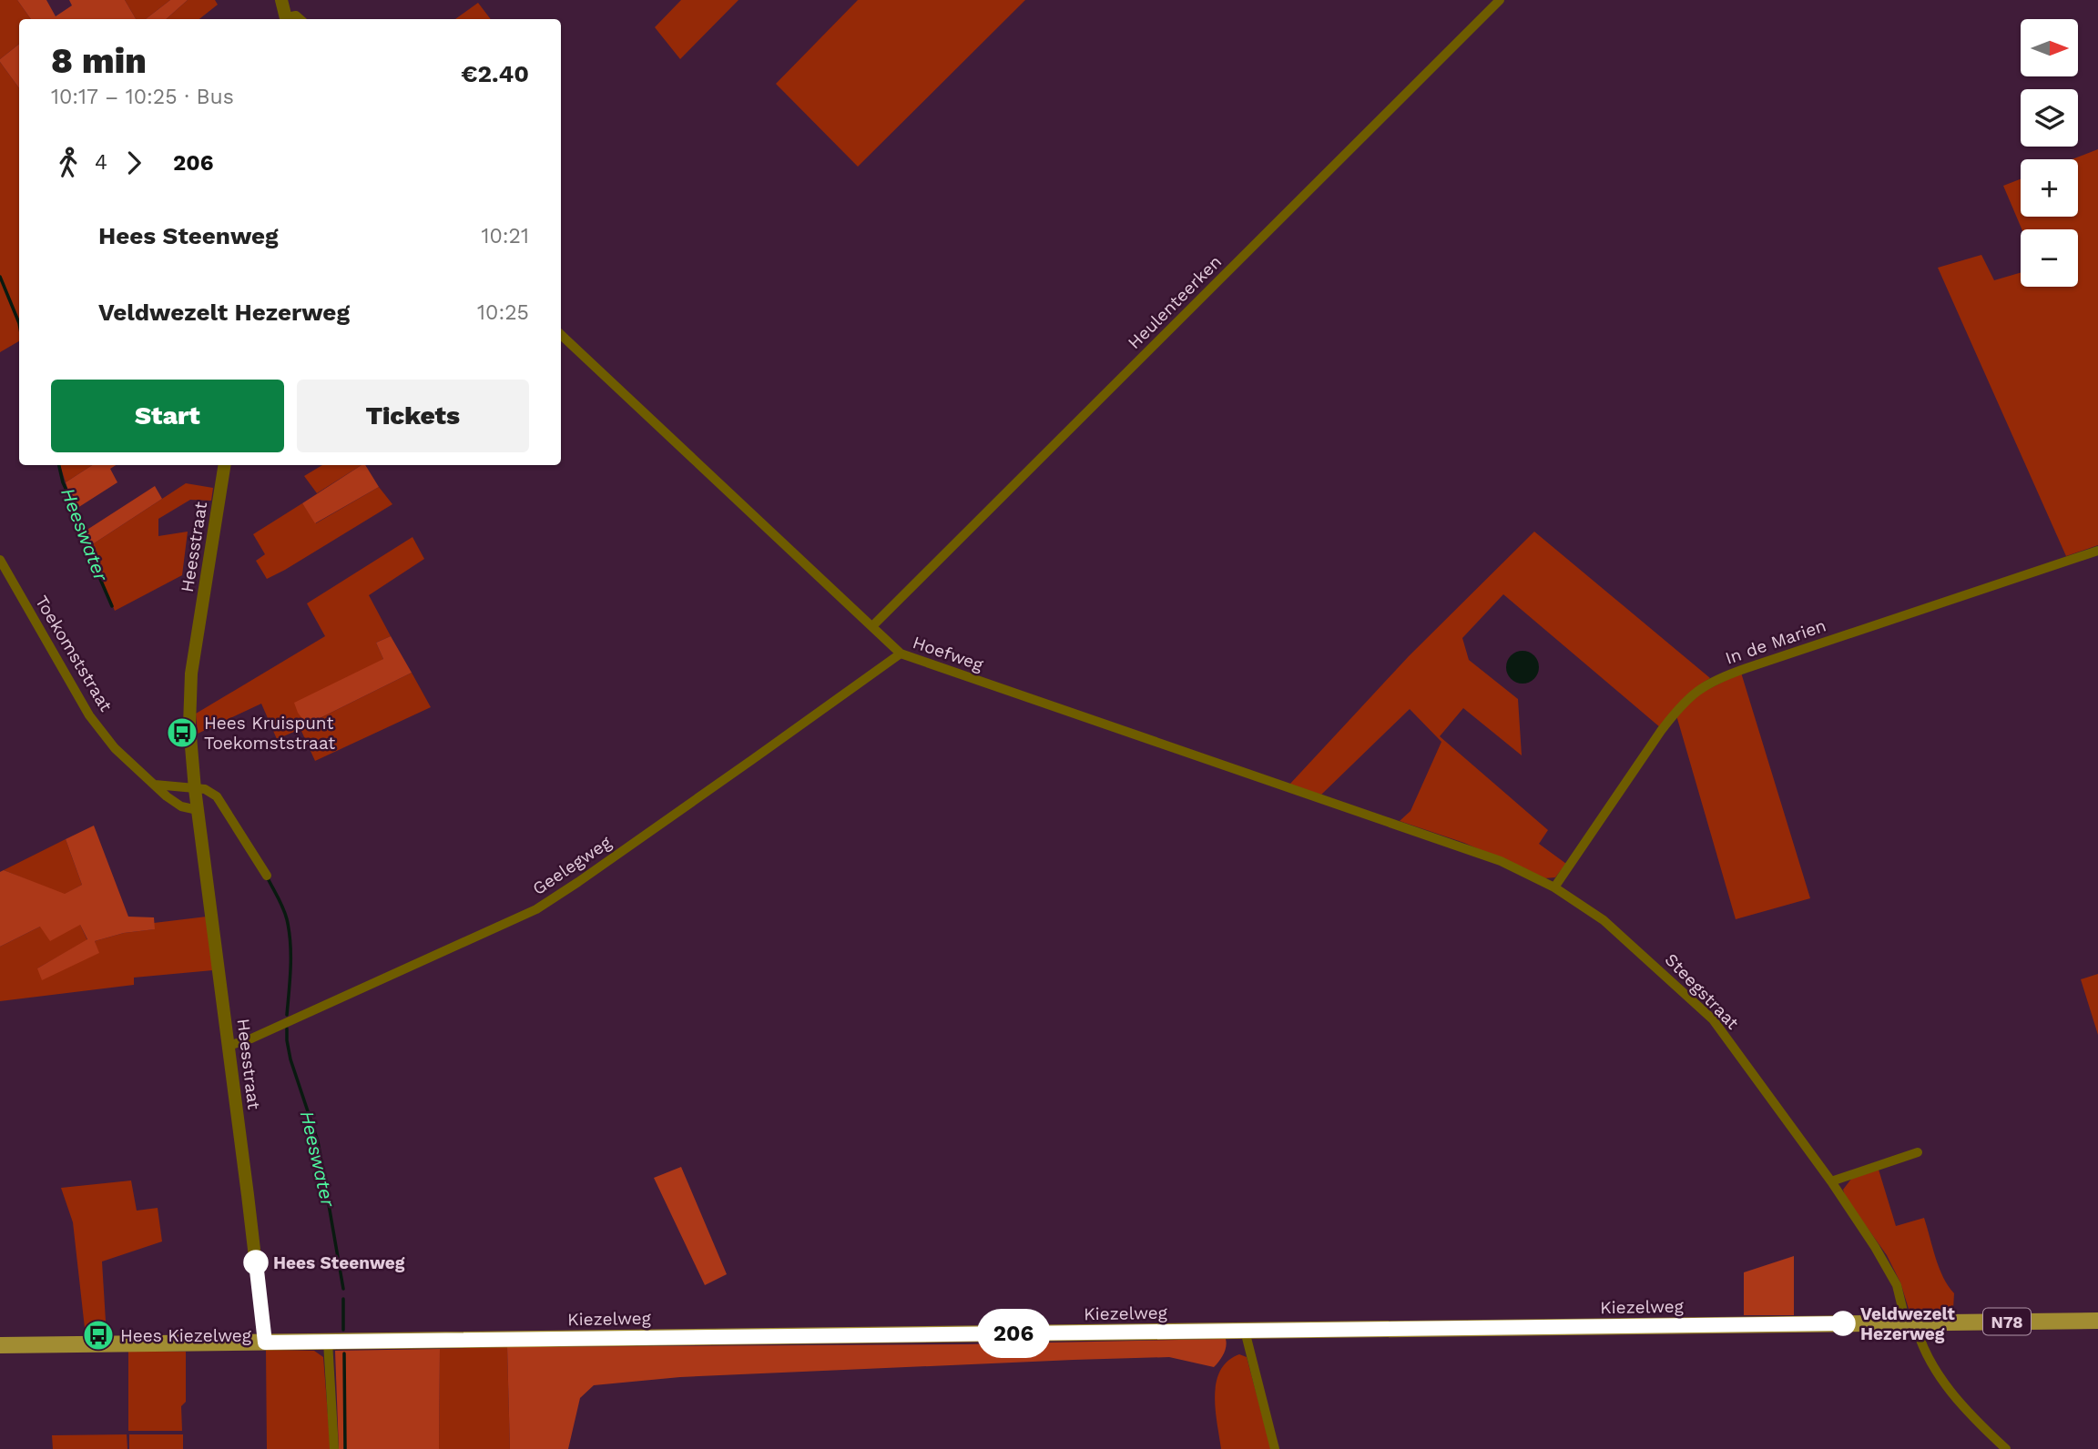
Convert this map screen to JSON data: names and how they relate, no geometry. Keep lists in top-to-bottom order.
{
  "streets": {
    "main road": ["Kiezelweg", "N78"],
    "street": [
      "Heulenteerken",
      "Heesstraat",
      "In de Marien",
      "Toekomststraat",
      "Hoefweg",
      "Geelegweg",
      "Steegstraat"
    ]
  },
  "crossings": [
    ["Heulenteerken", "Hoefweg"],
    ["Heesstraat", "Toekomststraat"],
    ["Heesstraat", "Geelegweg"],
    ["Heesstraat", "Kiezelweg"],
    ["In de Marien", "Steegstraat"],
    ["Hoefweg", "Geelegweg"],
    ["Hoefweg", "Steegstraat"],
    ["Steegstraat", "Kiezelweg"]
  ],
  "water": ["Heeswater"],
  "places": {
    "bus stop": ["Hees Kruispunt Toekomststraat", "Hees Kiezelweg"],
    "other": ["Hees Steenweg", "Veldwezelt Hezerweg"]
  },
  "lines": ["bus line 206"],
  "north": "right",
  "page": {
    "on_map": "206",
    "map_buttons": ["+", "−"],
    "heading": ["8 min", "10:17 – 10:25 · Bus", "€2.40"],
    "legs": ["4", "206"],
    "list": [
      {
        "name": "Hees Steenweg",
        "value": "10:21"
      },
      {
        "name": "Veldwezelt Hezerweg",
        "value": "10:25"
      }
    ],
    "buttons": ["Start", "Tickets"]
  }
}
